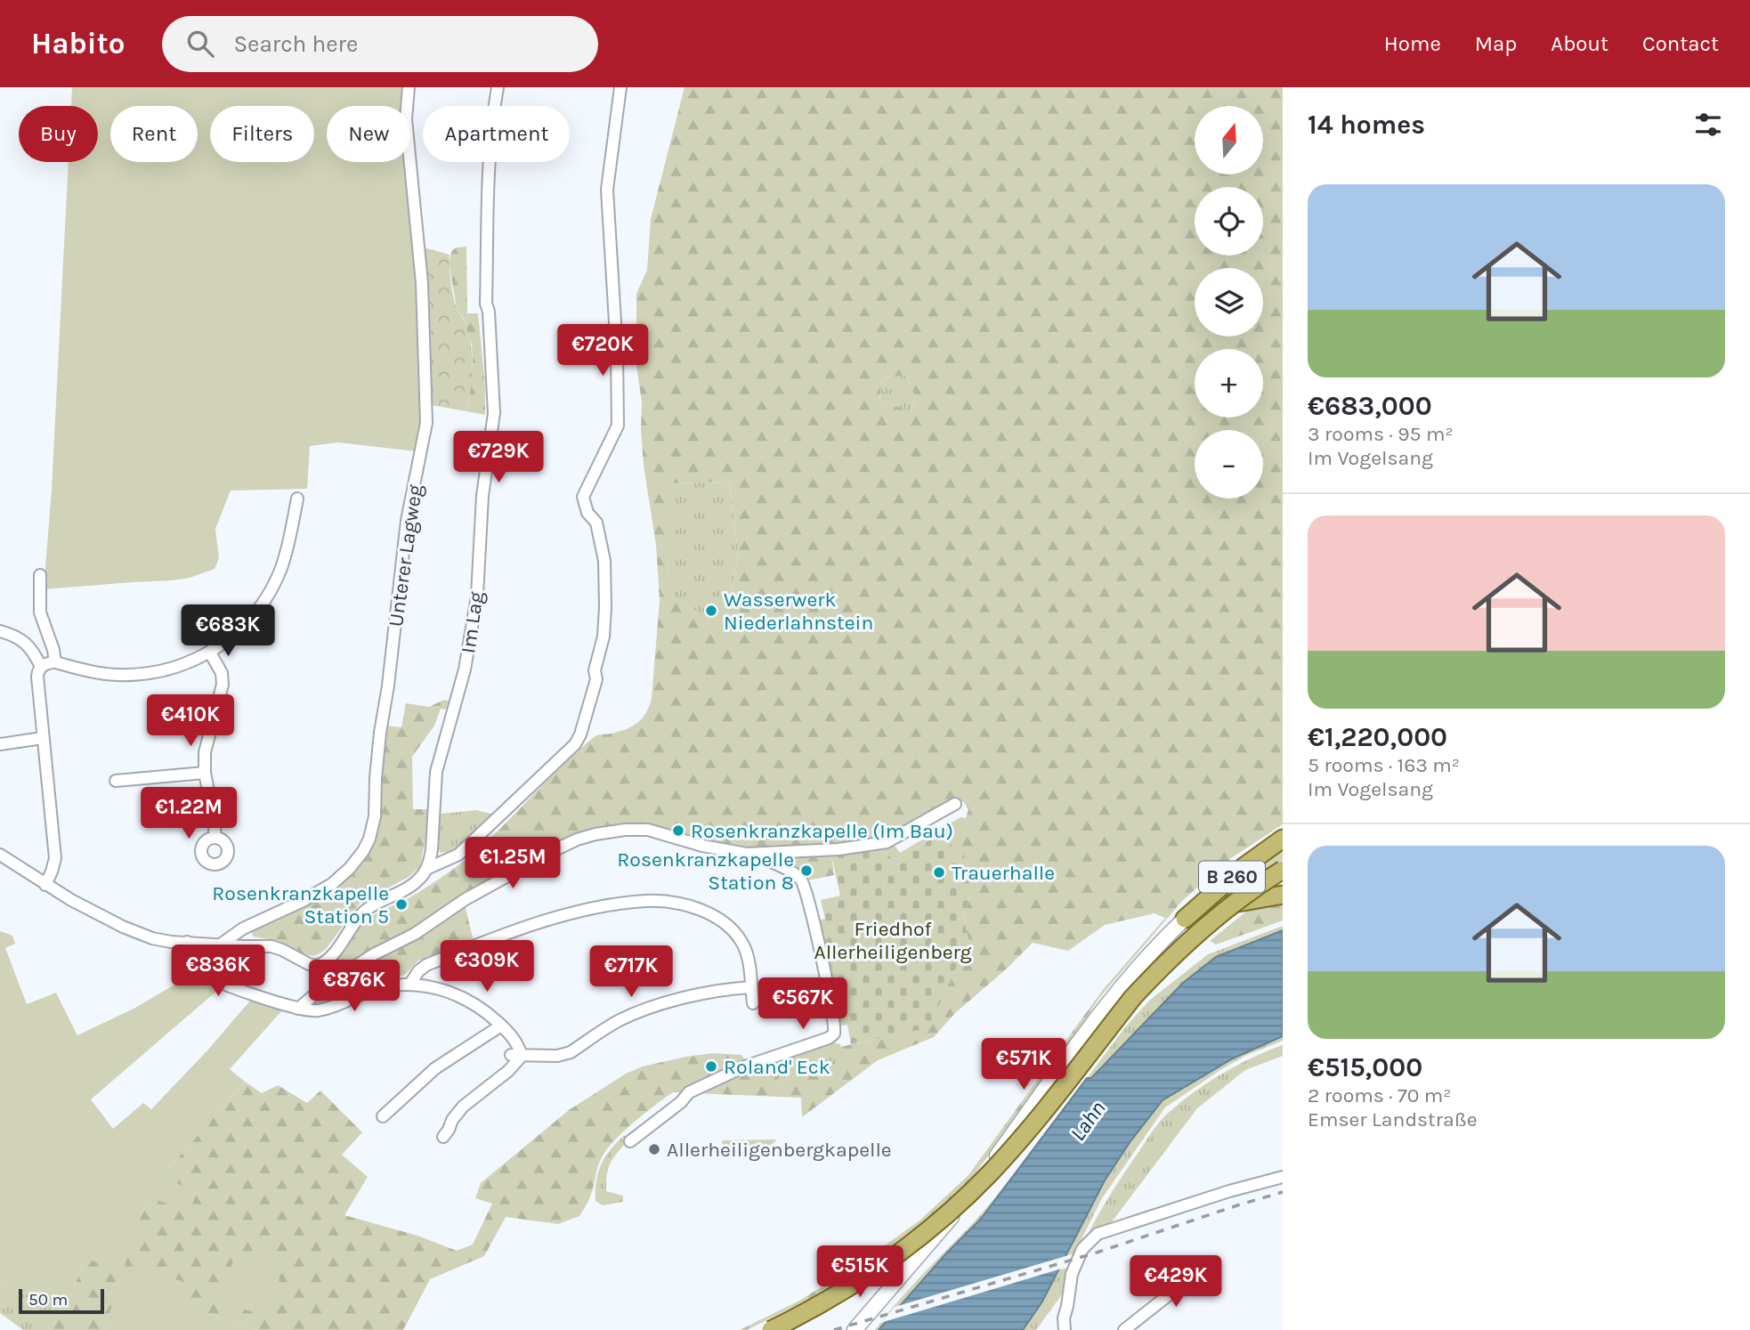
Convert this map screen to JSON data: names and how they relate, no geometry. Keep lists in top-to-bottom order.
{
  "streets": {
    "main road": ["B 260"],
    "street": ["Unterer Lagweg", "Im Lag"]
  },
  "water": ["Lahn"],
  "parks": ["Friedhof Allerheiligenberg"],
  "places": [
    "Wasserwerk Niederlahnstein",
    "Rosenkranzkapelle (Im Bau)",
    "Rosenkranzkapelle Station 8",
    "Trauerhalle",
    "Rosenkranzkapelle Station 5",
    "Roland' Eck",
    "Allerheiligenbergkapelle"
  ],
  "scale_bar": "50 m",
  "north": "top",
  "page": {
    "header": "Habito",
    "search": "Search here",
    "nav": [
      "Home",
      "Map",
      "About",
      "Contact"
    ],
    "heading": "14 homes",
    "map_buttons": ["+", "−"],
    "chip": [
      "Buy",
      "Rent",
      "Filters",
      "New",
      "Apartment"
    ],
    "list": [
      {
        "name": "€683,000",
        "note": "3 rooms · 95 m² · Im Vogelsang"
      },
      {
        "name": "€1,220,000",
        "note": "5 rooms · 163 m² · Im Vogelsang"
      },
      {
        "name": "€515,000",
        "note": "2 rooms · 70 m² · Emser Landstraße"
      }
    ],
    "price": [
      "€720K",
      "€729K",
      "€683K",
      "€410K",
      "€1.22M",
      "€1.25M",
      "€309K",
      "€836K",
      "€717K",
      "€876K",
      "€567K",
      "€571K",
      "€515K",
      "€429K"
    ],
    "scale": "50 m"
  }
}
